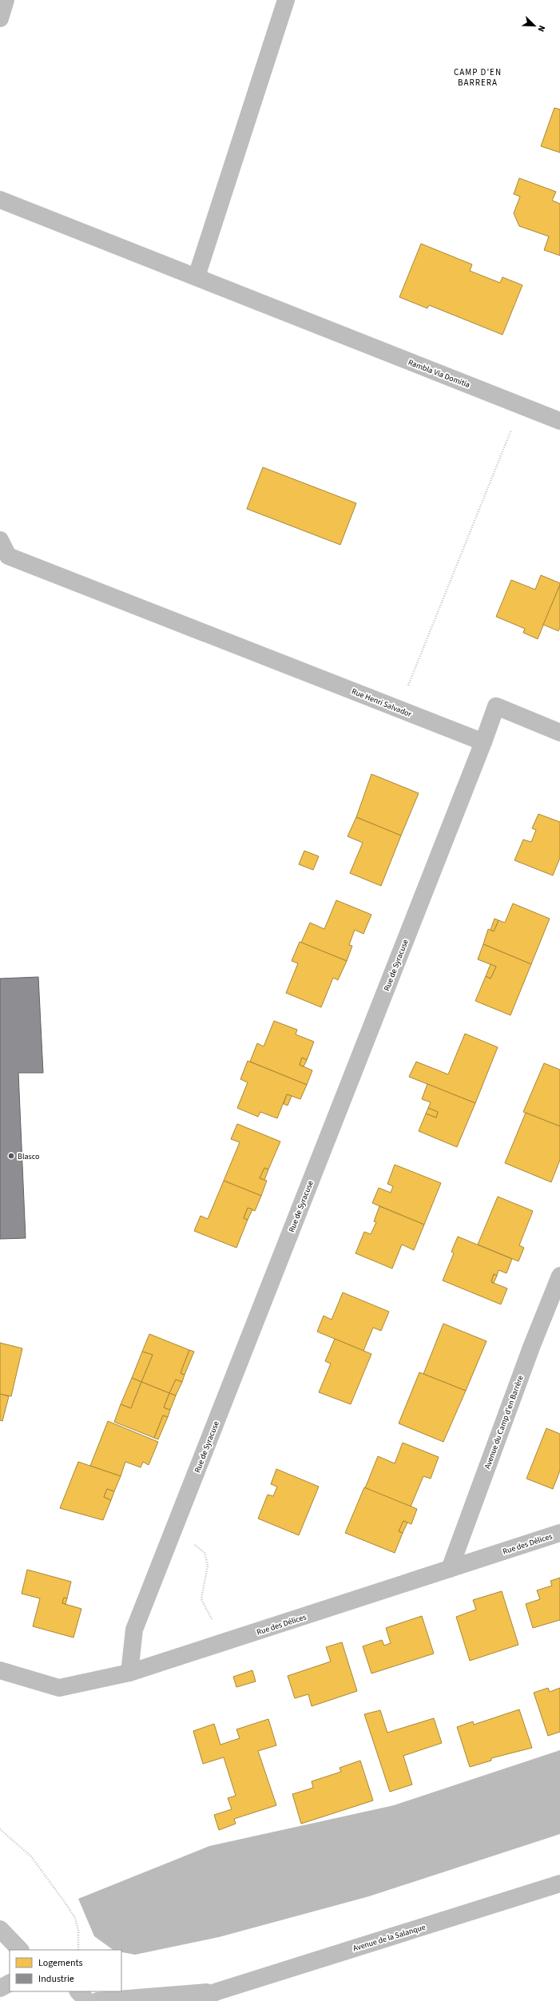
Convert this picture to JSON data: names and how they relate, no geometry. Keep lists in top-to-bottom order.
{
  "streets": {
    "street": [
      "Rambla Via Domitia",
      "Rue Henri Salvador",
      "Rue de Syracuse",
      "Avenue du Camp d'en Barrère",
      "Rue des Délices",
      "Avenue de la Salanque"
    ]
  },
  "crossings": [
    ["Rue Henri Salvador", "Rue de Syracuse"],
    ["Rue de Syracuse", "Rue des Délices"],
    ["Avenue du Camp d'en Barrère", "Rue des Délices"]
  ],
  "districts": ["CAMP D'EN BARRERA"],
  "places": ["Blasco"],
  "legend": ["Logements", "Industrie"],
  "north": "bottom right"
}
